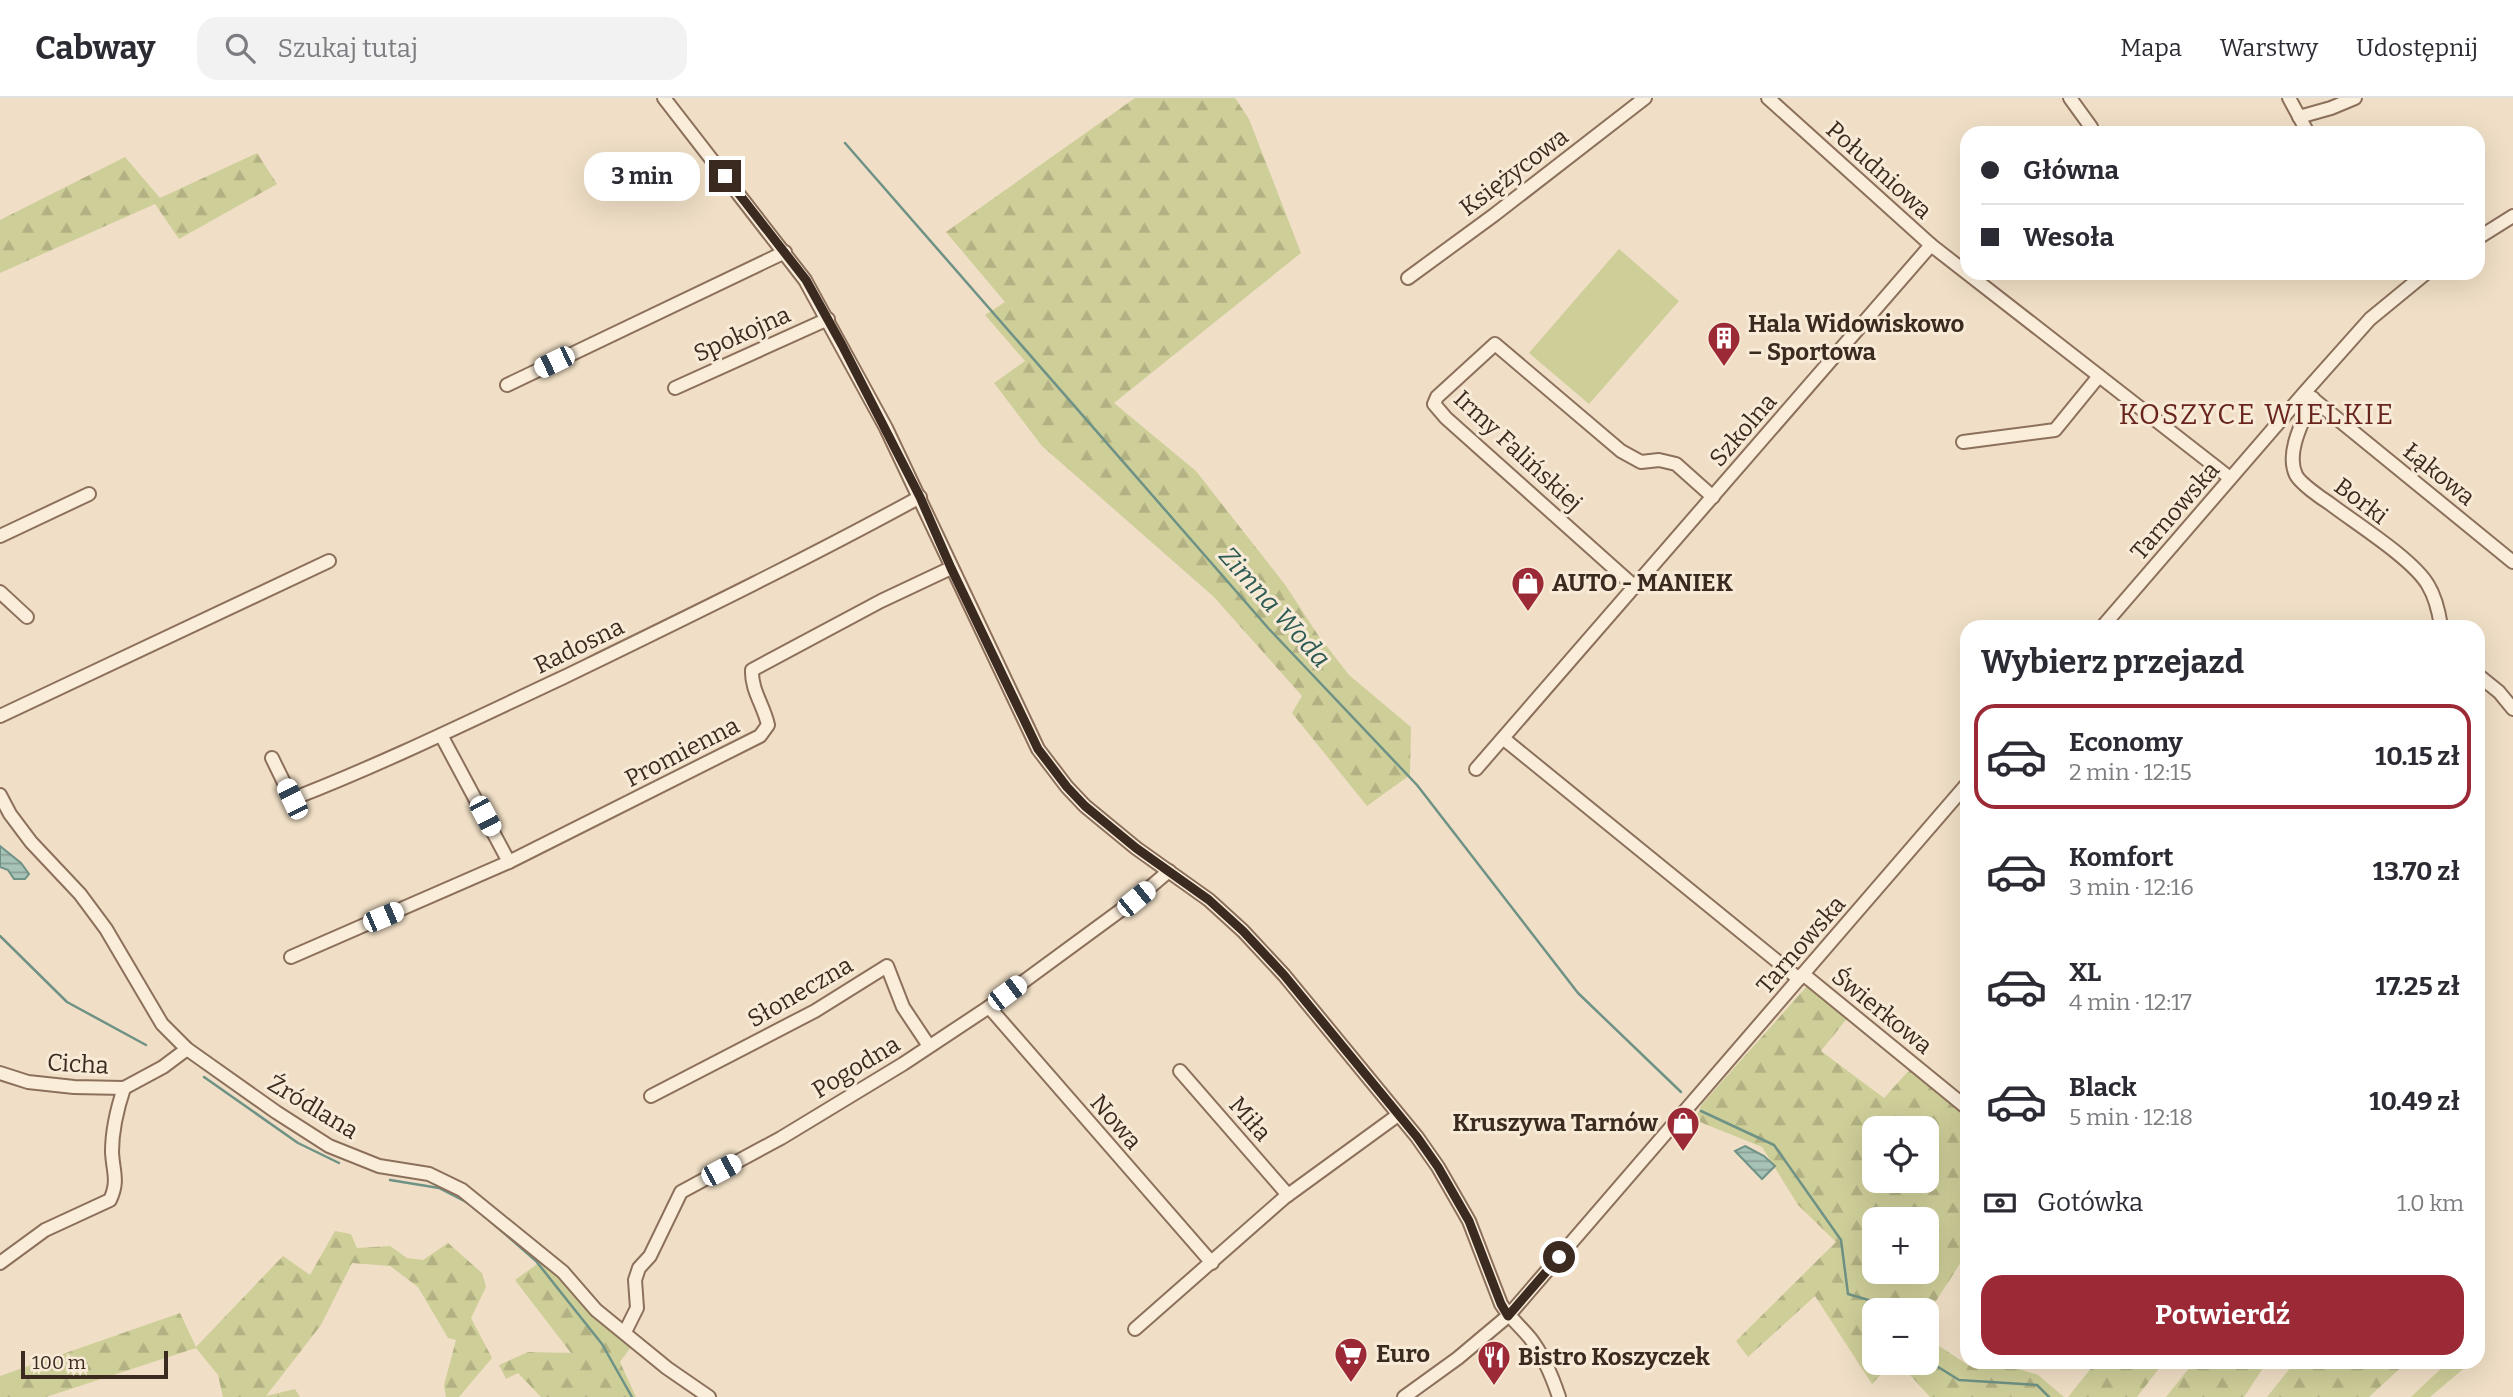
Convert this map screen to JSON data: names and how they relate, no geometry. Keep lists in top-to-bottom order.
{
  "streets": {
    "street": [
      "Południowa",
      "Księżycowa",
      "Spokojna",
      "Szkolna",
      "Irmy Falińskiej",
      "Łąkowa",
      "Borki",
      "Tarnowska",
      "Radosna",
      "Promienna",
      "Słoneczna",
      "Świerkowa",
      "Cicha",
      "Pogodna",
      "Źródlana",
      "Miła",
      "Nowa"
    ]
  },
  "crossings": [
    ["Południowa", "Szkolna"],
    ["Szkolna", "Irmy Falińskiej"],
    ["Łąkowa", "Borki"],
    ["Łąkowa", "Tarnowska"],
    ["Borki", "Tarnowska"],
    ["Tarnowska", "Świerkowa"],
    ["Słoneczna", "Pogodna"],
    ["Cicha", "Źródlana"],
    ["Pogodna", "Źródlana"],
    ["Pogodna", "Nowa"]
  ],
  "districts": ["KOSZYCE WIELKIE"],
  "water": ["Zimna Woda"],
  "places": {
    "building": ["Hala Widowiskowo – Sportowa"],
    "shop": ["AUTO - MANIEK", "Kruszywa Tarnów"],
    "supermarket": ["Euro"],
    "restaurant": ["Bistro Koszyczek"]
  },
  "scale_bar": "100 m",
  "page": {
    "header": "Cabway",
    "search": "Szukaj tutaj",
    "nav": ["Mapa", "Warstwy", "Udostępnij"],
    "banner": ["Główna", "Wesoła"],
    "bubble": "3 min",
    "heading": "Wybierz przejazd",
    "list": [
      {
        "name": "Economy",
        "note": "2 min · 12:15",
        "value": "10.15 zł"
      },
      {
        "name": "Komfort",
        "note": "3 min · 12:16",
        "value": "13.70 zł"
      },
      {
        "name": "XL",
        "note": "4 min · 12:17",
        "value": "17.25 zł"
      },
      {
        "name": "Black",
        "note": "5 min · 12:18",
        "value": "10.49 zł"
      }
    ],
    "map_buttons": ["+", "−"],
    "pay": ["Gotówka", "1.0 km"],
    "buttons": "Potwierdź",
    "scale": "100 m"
  }
}
